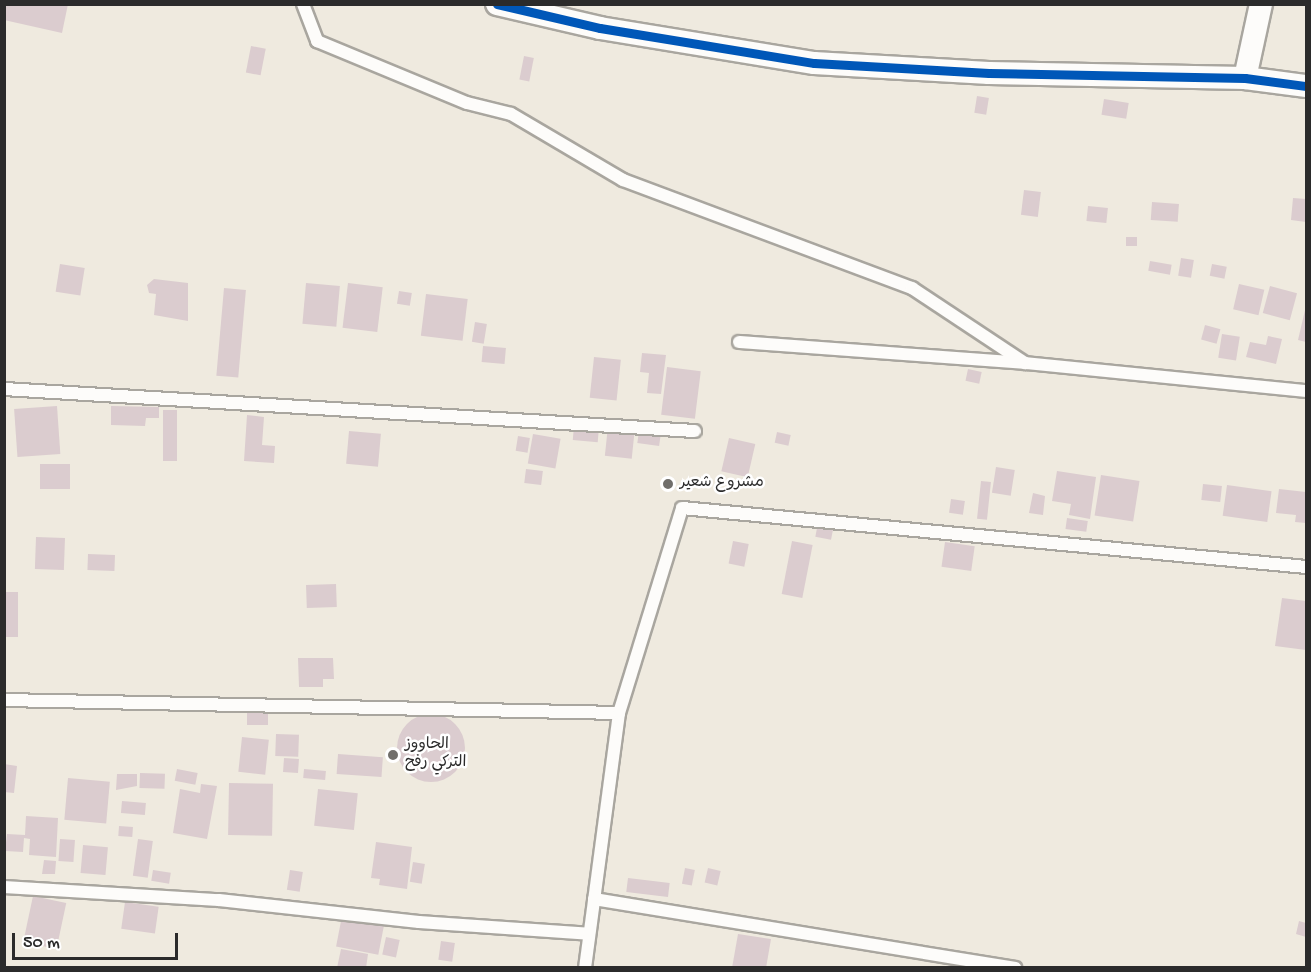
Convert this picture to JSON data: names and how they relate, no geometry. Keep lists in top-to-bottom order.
{
  "places": ["مشروع شعير", "الحاووز التركي رفح"],
  "scale_bar": "50 m"
}
